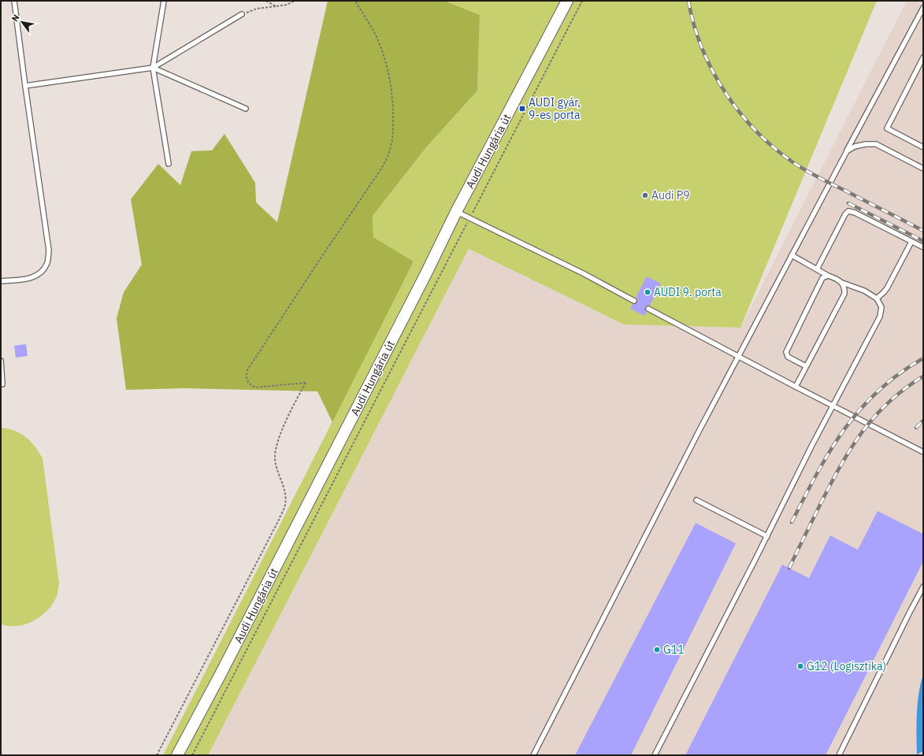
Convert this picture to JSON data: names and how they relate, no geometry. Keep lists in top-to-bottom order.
{
  "streets": {
    "street": ["Audi Hungária út"]
  },
  "places": {
    "transit": ["AUDI gyár, 9-es porta"],
    "other": [
      "Audi P9",
      "AUDI 9. porta",
      "G11",
      "G12 (Logisztika)"
    ]
  },
  "north": "top left"
}
